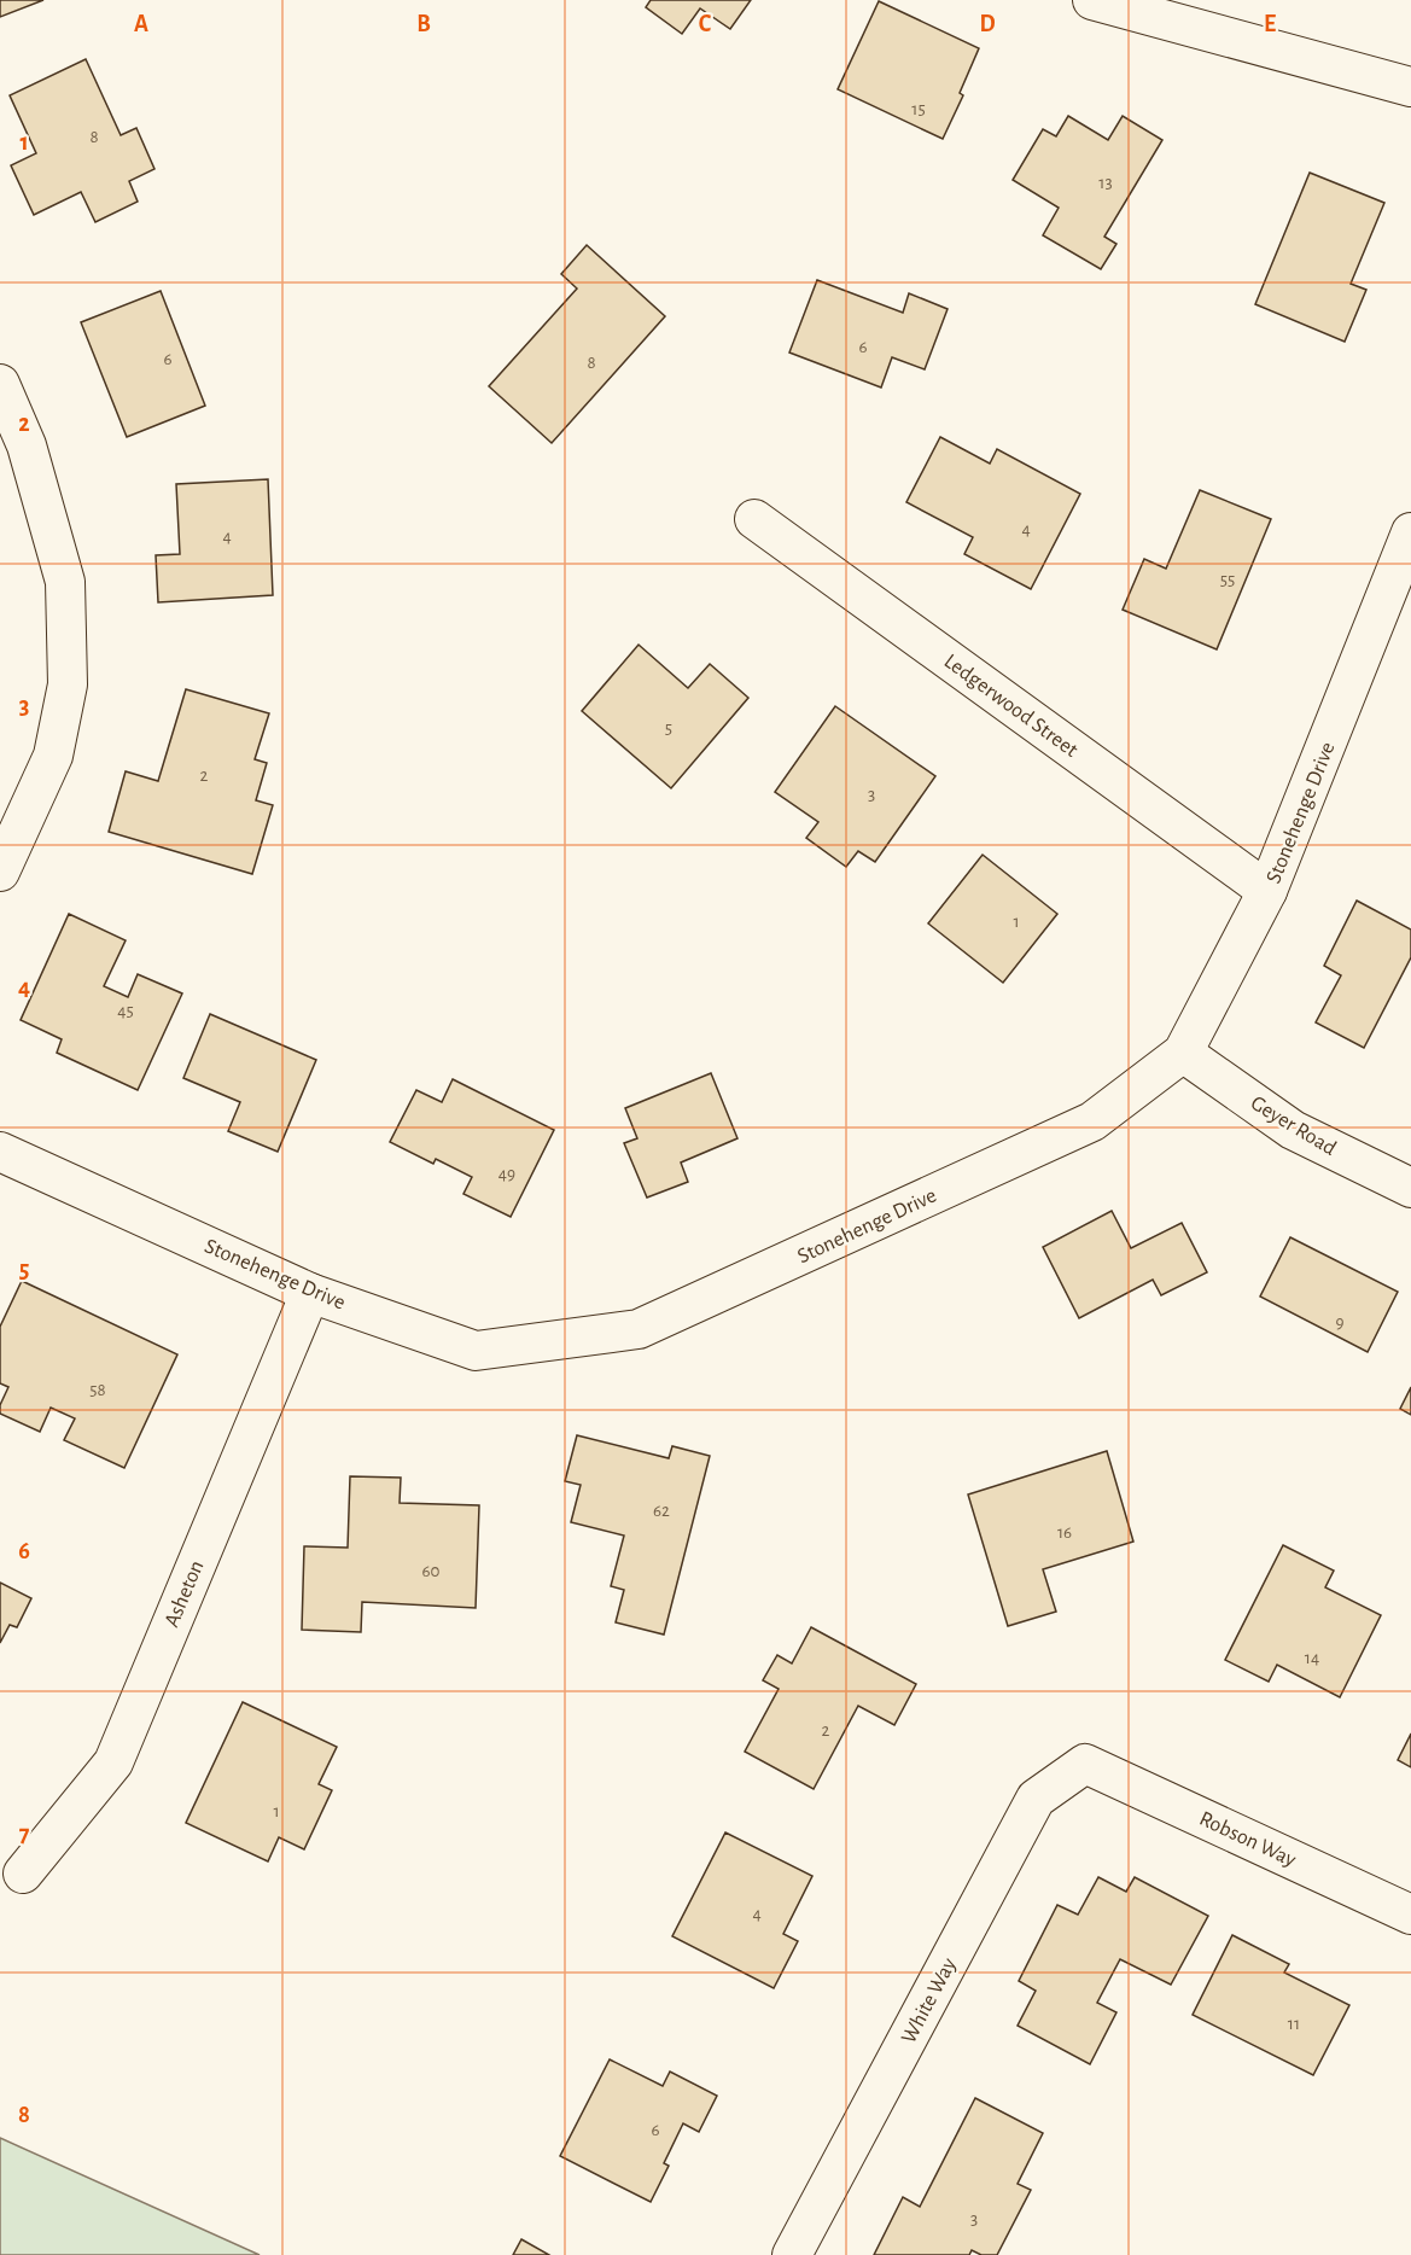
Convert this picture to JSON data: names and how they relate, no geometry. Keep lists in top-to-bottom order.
{
  "streets": {
    "street": [
      "Ledgerwood Street",
      "Stonehenge Drive",
      "Geyer Road",
      "Asheton",
      "Robson Way",
      "White Way"
    ]
  },
  "crossings": [
    ["Ledgerwood Street", "Stonehenge Drive"],
    ["Stonehenge Drive", "Geyer Road"],
    ["Stonehenge Drive", "Asheton"],
    ["Robson Way", "White Way"]
  ],
  "house_numbers": [
    "15",
    "8",
    "13",
    "6",
    "6",
    "8",
    "4",
    "4",
    "55",
    "5",
    "2",
    "3",
    "1",
    "45",
    "49",
    "9",
    "58",
    "62",
    "16",
    "60",
    "14",
    "2",
    "1",
    "4",
    "11",
    "6",
    "3"
  ],
  "grid": {
    "columns": [
      "A",
      "B",
      "C",
      "D",
      "E"
    ],
    "rows": [
      "1",
      "2",
      "3",
      "4",
      "5",
      "6",
      "7",
      "8"
    ]
  }
}
